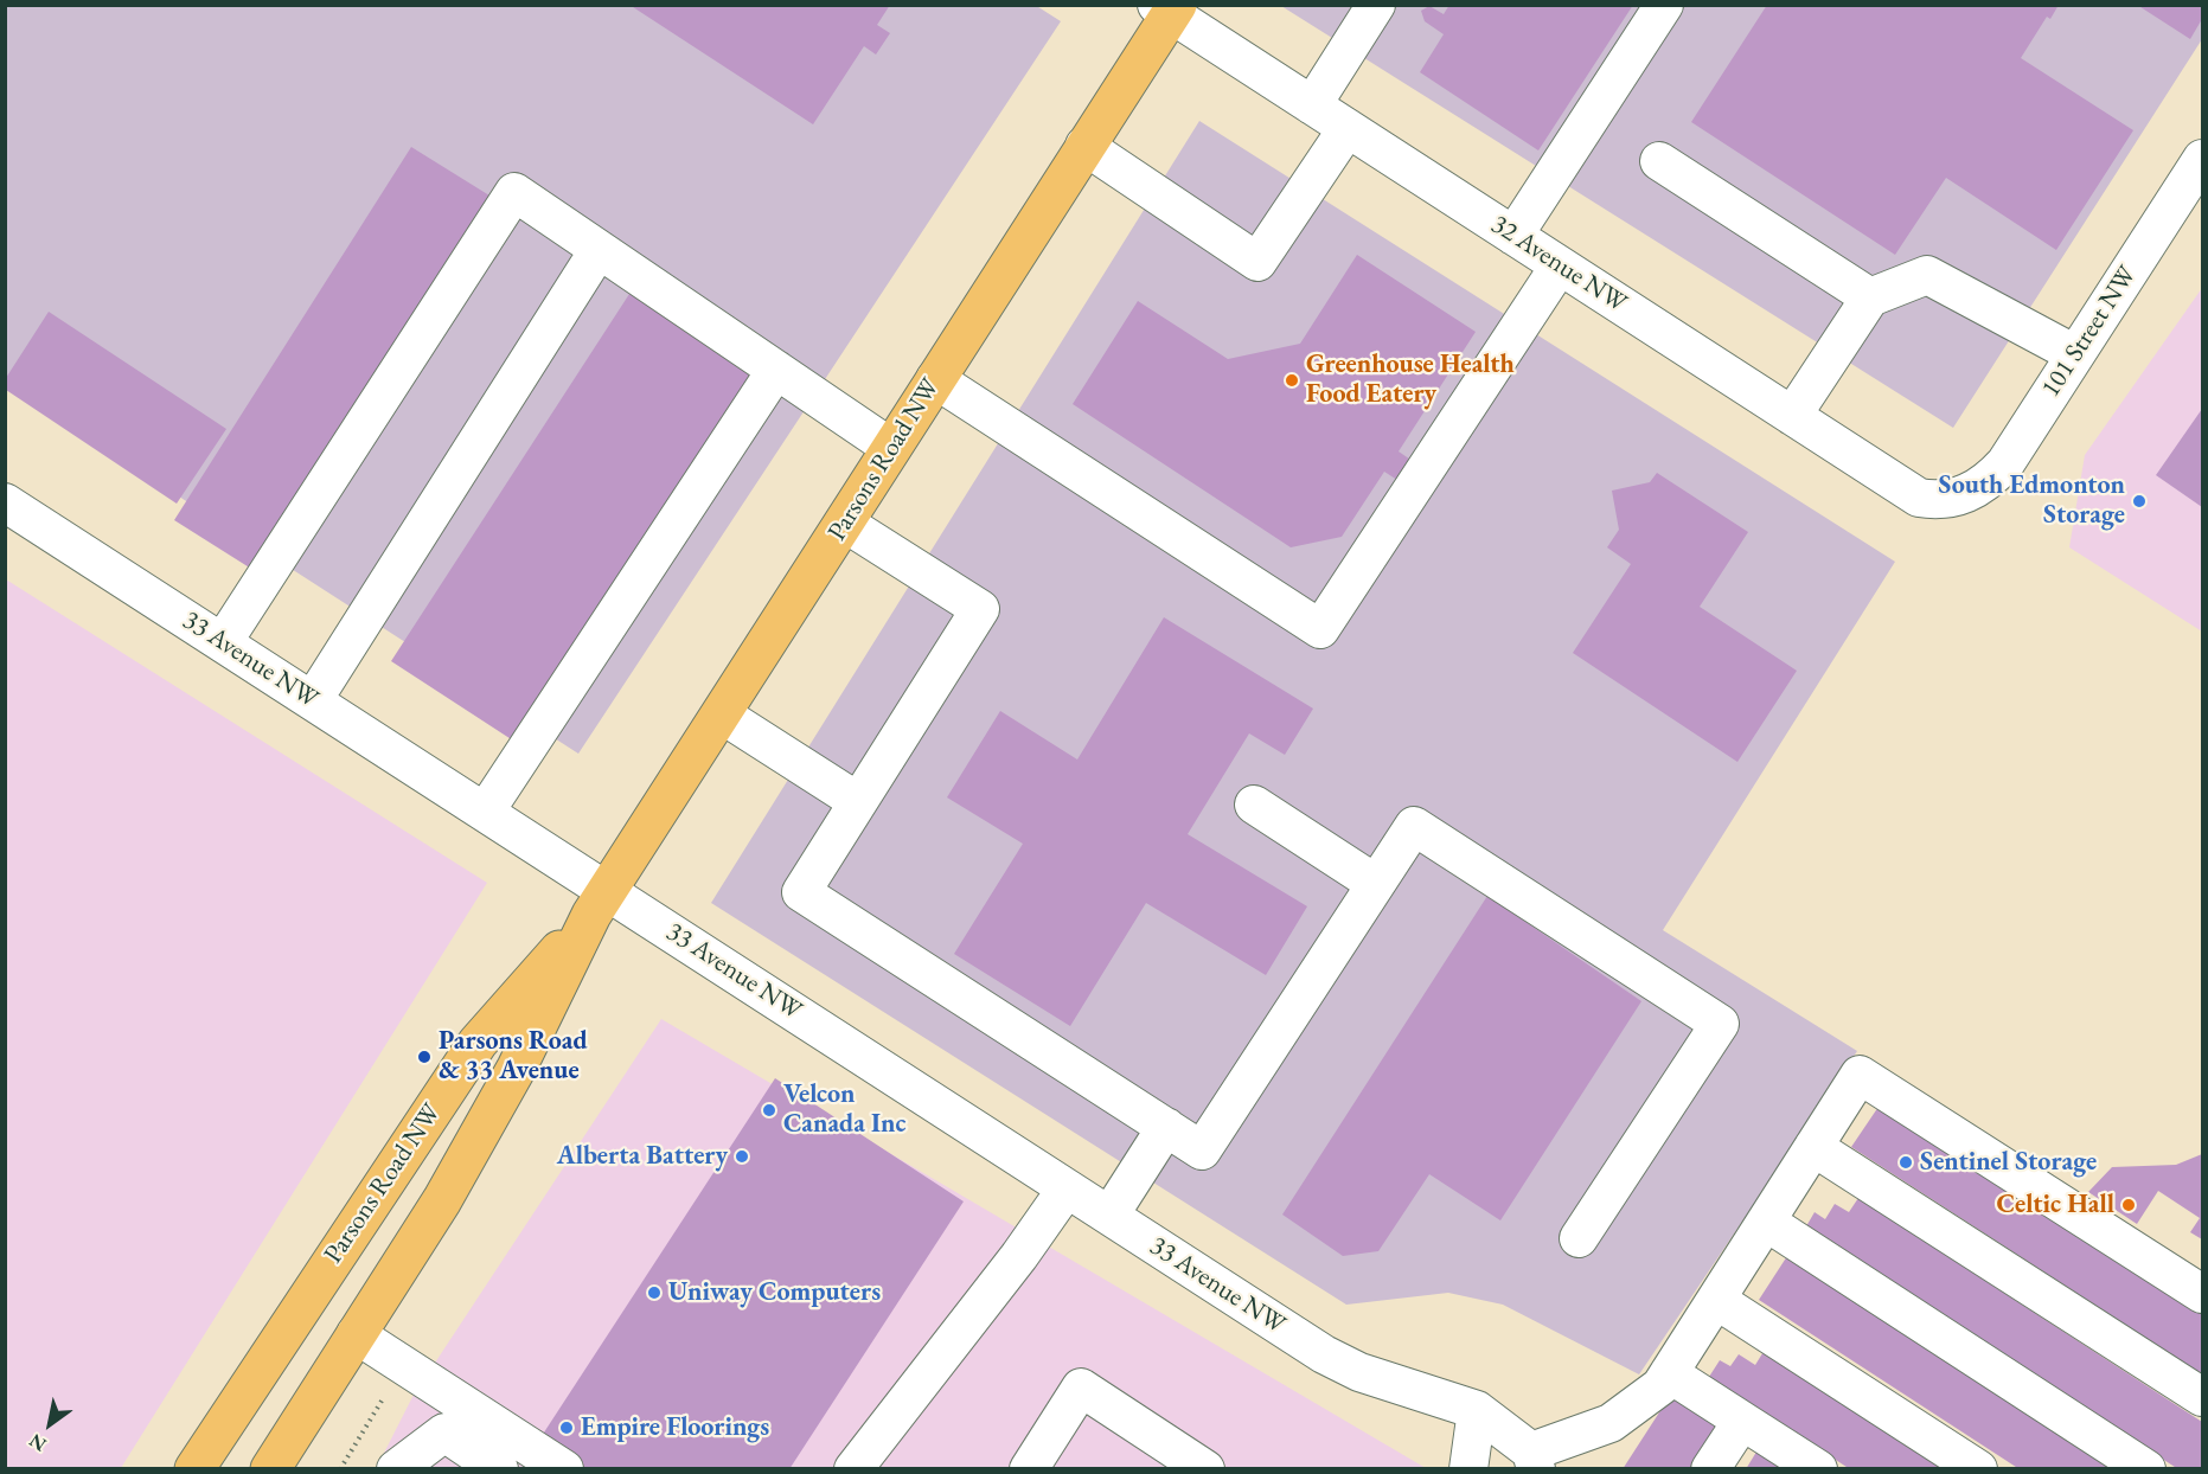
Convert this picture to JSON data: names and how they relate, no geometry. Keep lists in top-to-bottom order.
{
  "streets": {
    "main road": ["Parsons Road NW"],
    "street": ["32 Avenue NW", "101 Street NW", "33 Avenue NW"]
  },
  "crossings": [
    ["32 Avenue NW", "101 Street NW"],
    ["32 Avenue NW", "Parsons Road NW"],
    ["Parsons Road NW", "33 Avenue NW"]
  ],
  "places": [
    "Greenhouse Health Food Eatery",
    "South Edmonton Storage",
    "Parsons Road & 33 Avenue",
    "Velcon Canada Inc",
    "Alberta Battery",
    "Sentinel Storage",
    "Celtic Hall",
    "Uniway Computers",
    "Empire Floorings"
  ],
  "north": "bottom left"
}
